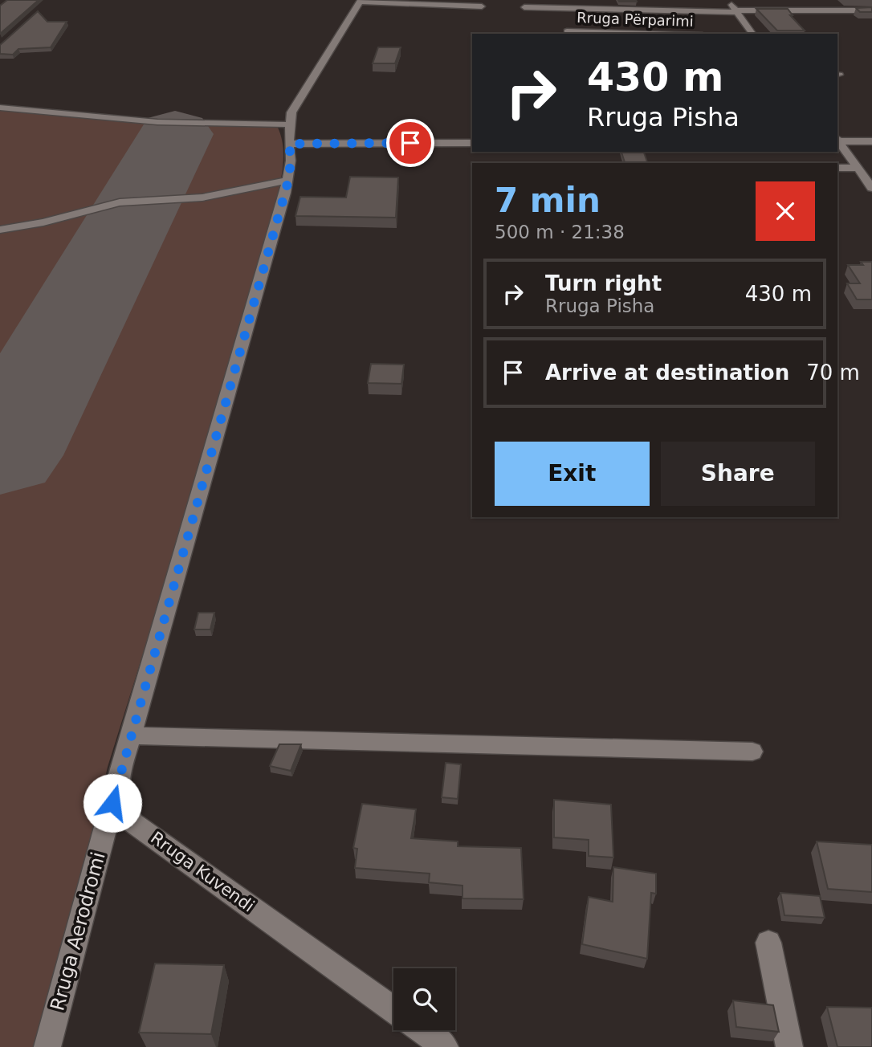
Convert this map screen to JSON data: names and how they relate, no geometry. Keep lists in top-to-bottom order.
{
  "streets": {
    "street": ["Rruga Përparimi", "Rruga Kuvendi", "Rruga Aerodromi"]
  },
  "crossings": [
    ["Rruga Kuvendi", "Rruga Aerodromi"]
  ],
  "page": {
    "turn": ["430 m", "Rruga Pisha"],
    "heading": ["7 min", "500 m · 21:38"],
    "list": [
      {
        "name": "Turn right",
        "note": "Rruga Pisha",
        "value": "430 m"
      },
      {
        "name": "Arrive at destination",
        "value": "70 m"
      }
    ],
    "buttons": ["Exit", "Share"]
  }
}
